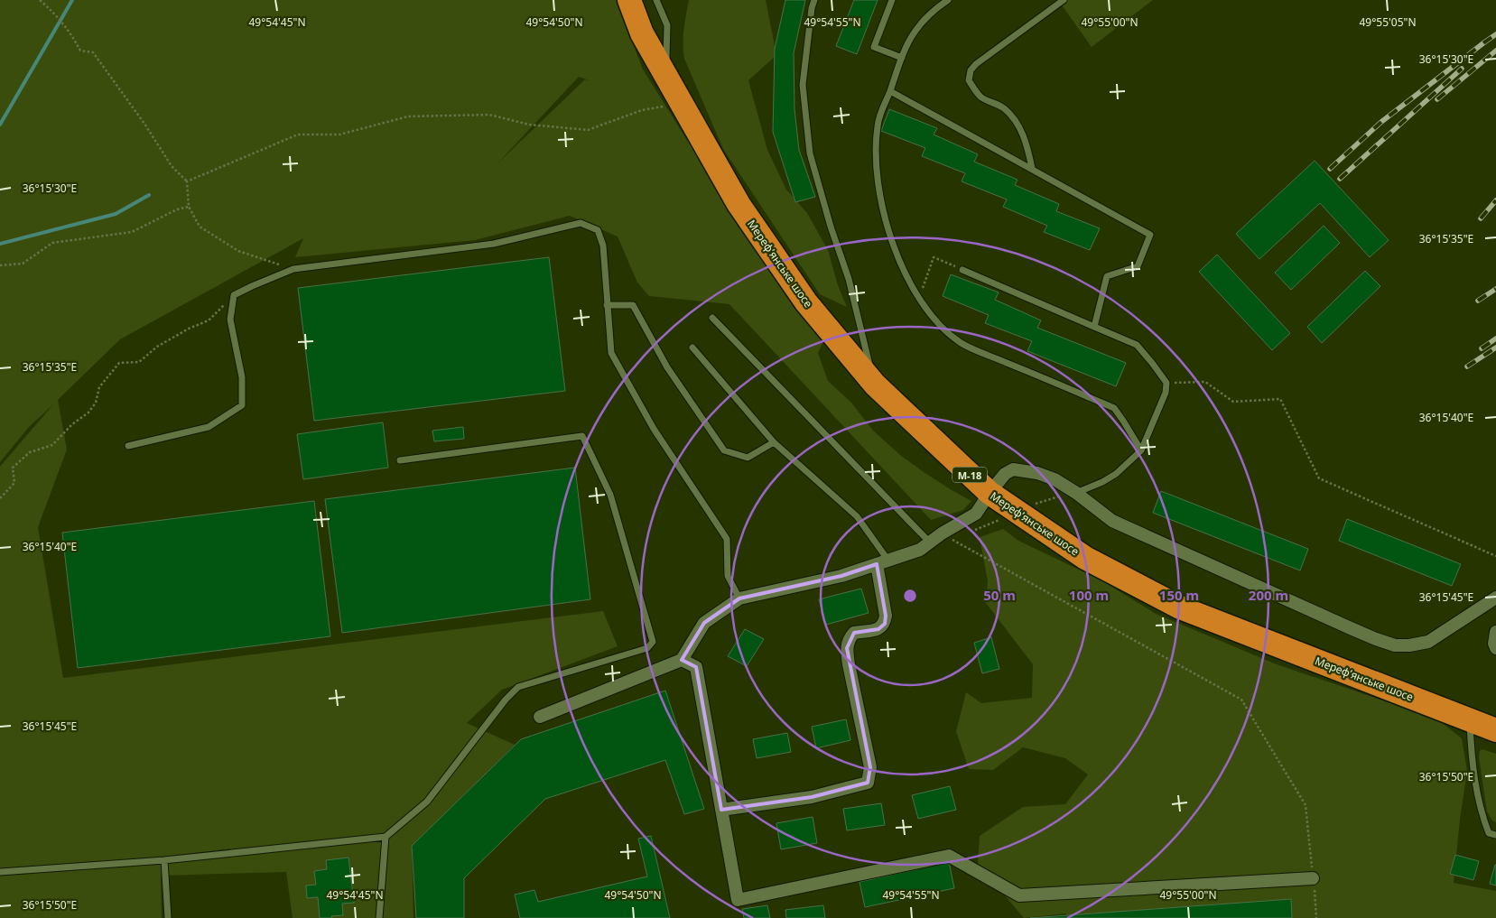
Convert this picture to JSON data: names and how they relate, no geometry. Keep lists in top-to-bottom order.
{
  "streets": {
    "highway": ["Мереф’янське шосе", "М-18"]
  },
  "coordinates": [
    "49°54'45\"N",
    "49°54'50\"N",
    "49°54'55\"N",
    "49°55'00\"N",
    "49°55'05\"N",
    "36°15'30\"E",
    "36°15'35\"E",
    "36°15'40\"E",
    "36°15'45\"E",
    "36°15'50\"E"
  ],
  "rings": [
    "50 m",
    "100 m",
    "150 m",
    "200 m"
  ]
}
